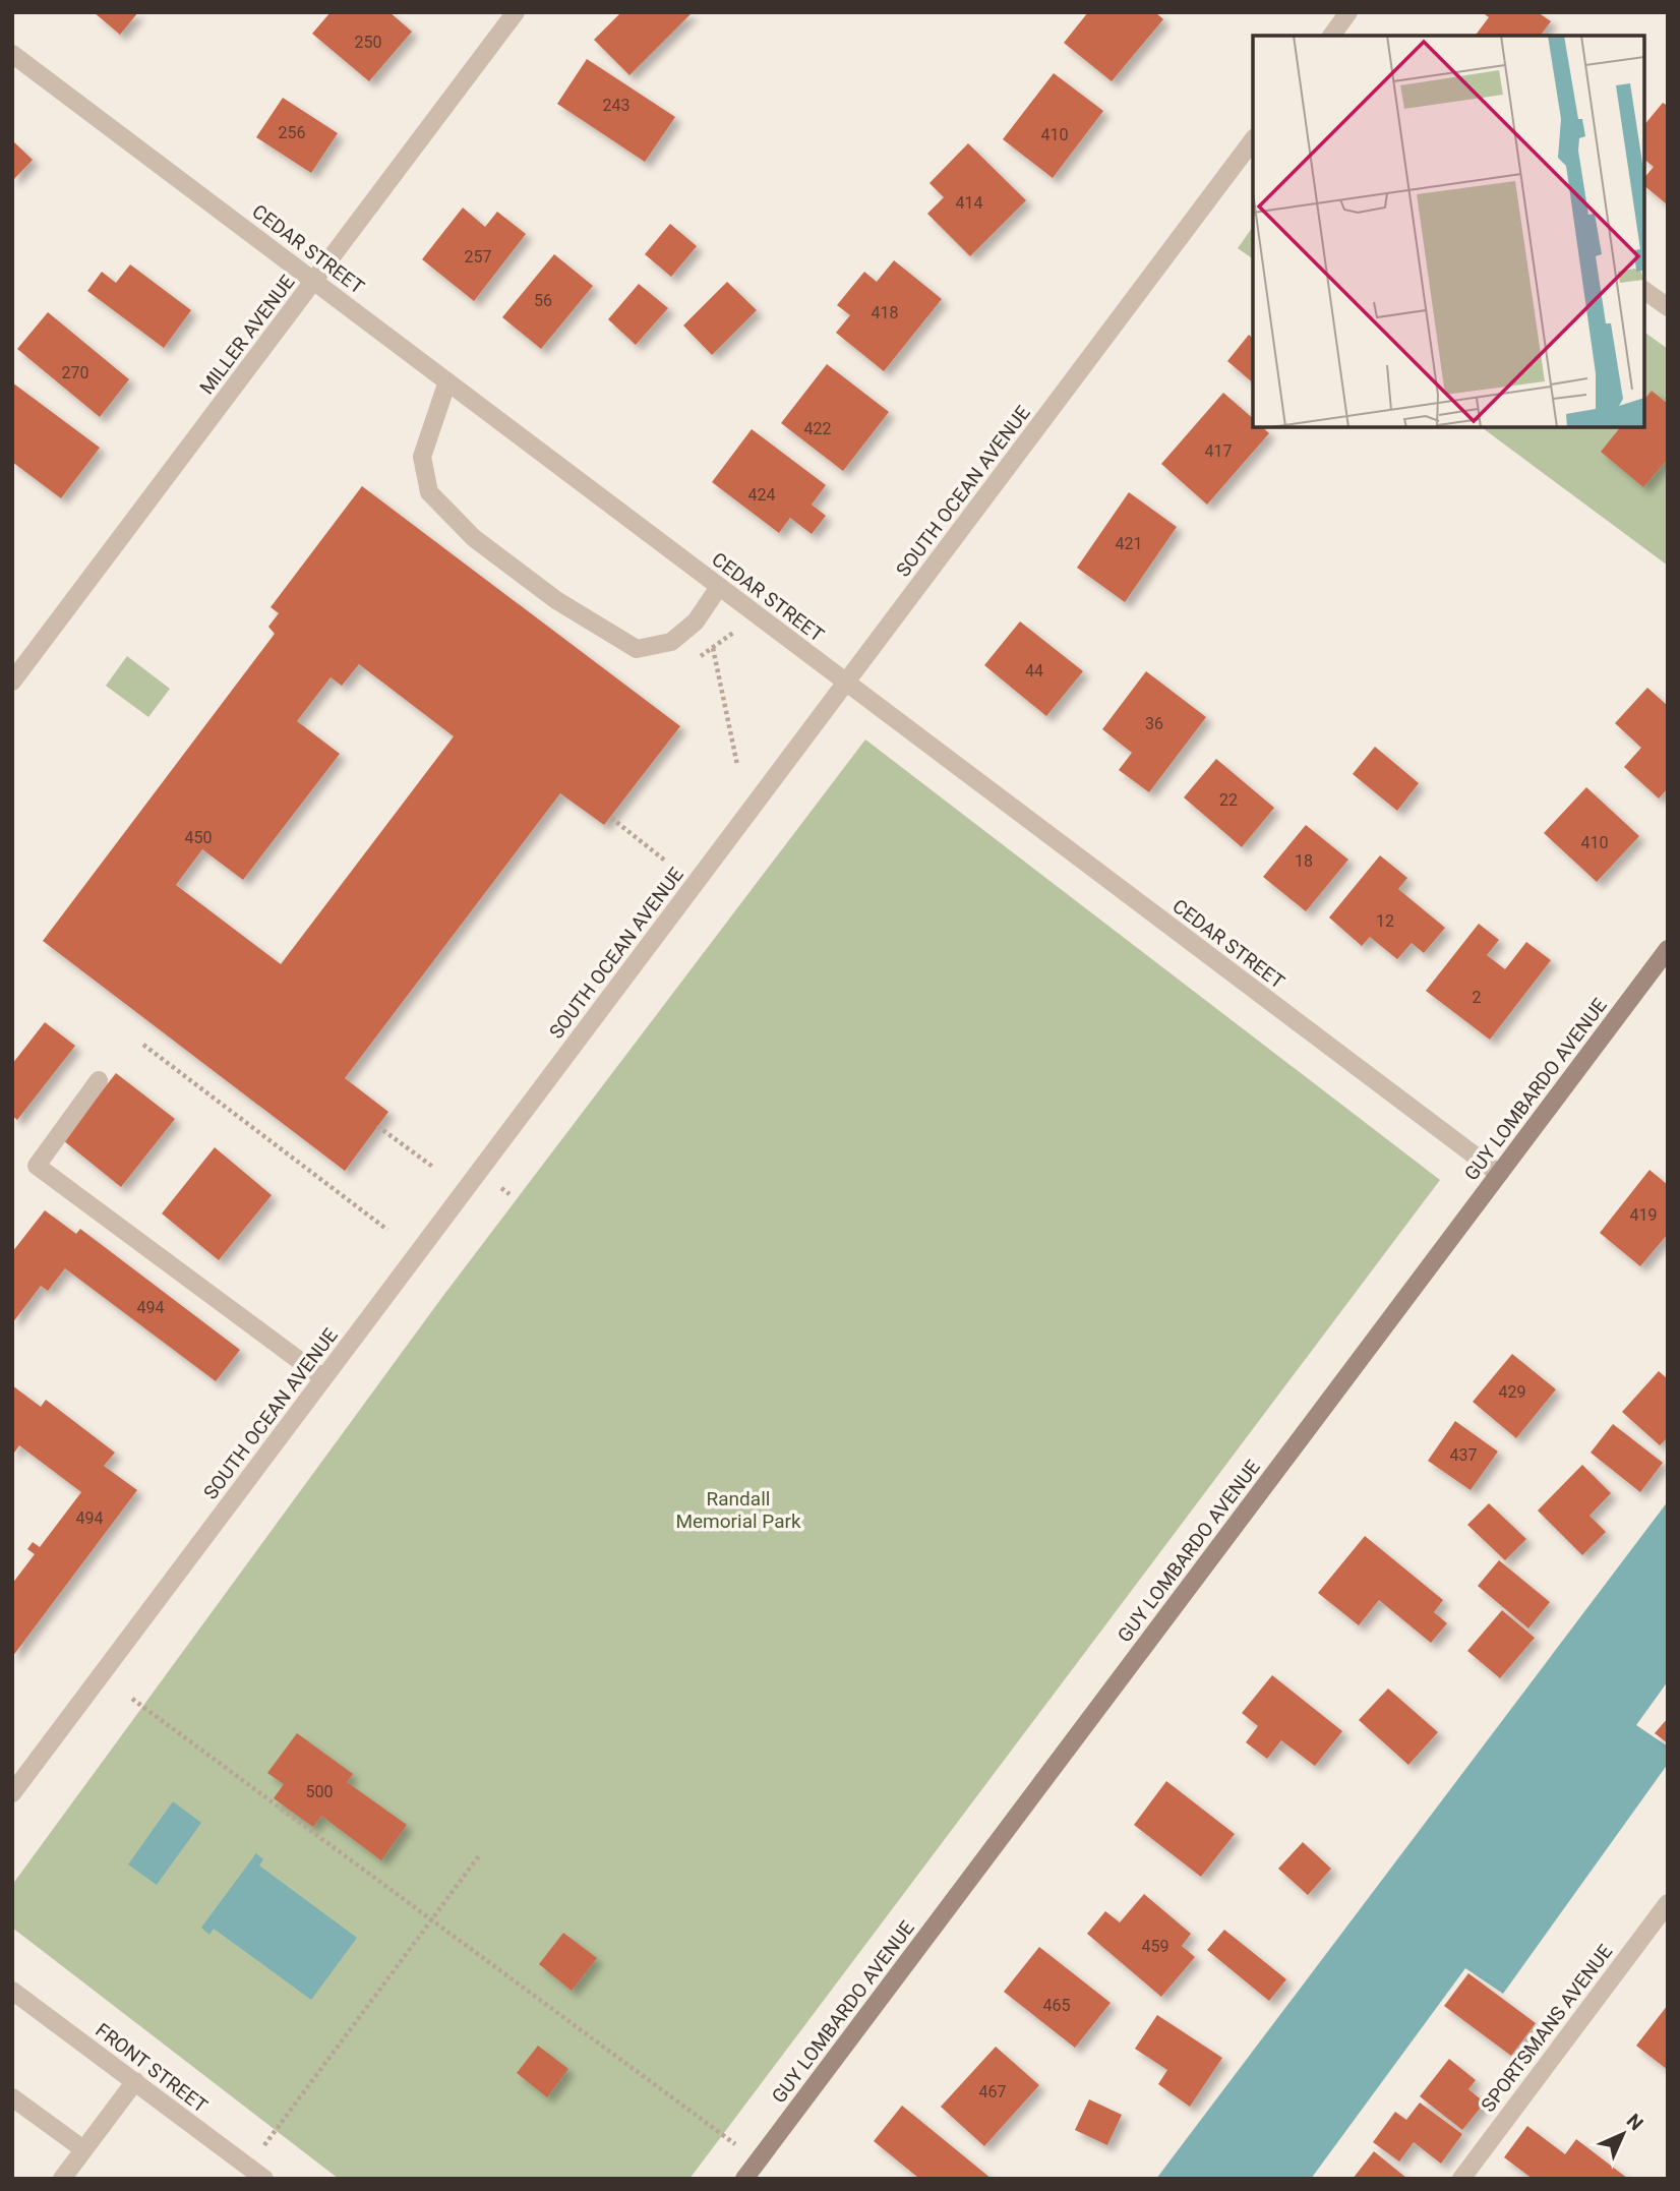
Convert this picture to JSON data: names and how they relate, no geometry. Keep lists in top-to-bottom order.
{
  "streets": {
    "street": [
      "CEDAR STREET",
      "MILLER AVENUE",
      "SOUTH OCEAN AVENUE",
      "GUY LOMBARDO AVENUE",
      "SPORTSMANS AVENUE",
      "FRONT STREET"
    ]
  },
  "crossings": [
    ["CEDAR STREET", "MILLER AVENUE"],
    ["CEDAR STREET", "SOUTH OCEAN AVENUE"],
    ["CEDAR STREET", "GUY LOMBARDO AVENUE"]
  ],
  "parks": ["Randall Memorial Park"],
  "house_numbers": [
    "250",
    "243",
    "256",
    "410",
    "414",
    "257",
    "56",
    "418",
    "270",
    "422",
    "417",
    "424",
    "421",
    "44",
    "36",
    "22",
    "450",
    "410",
    "18",
    "12",
    "2",
    "419",
    "494",
    "429",
    "437",
    "494",
    "500",
    "459",
    "465",
    "467"
  ],
  "north": "top right"
}
